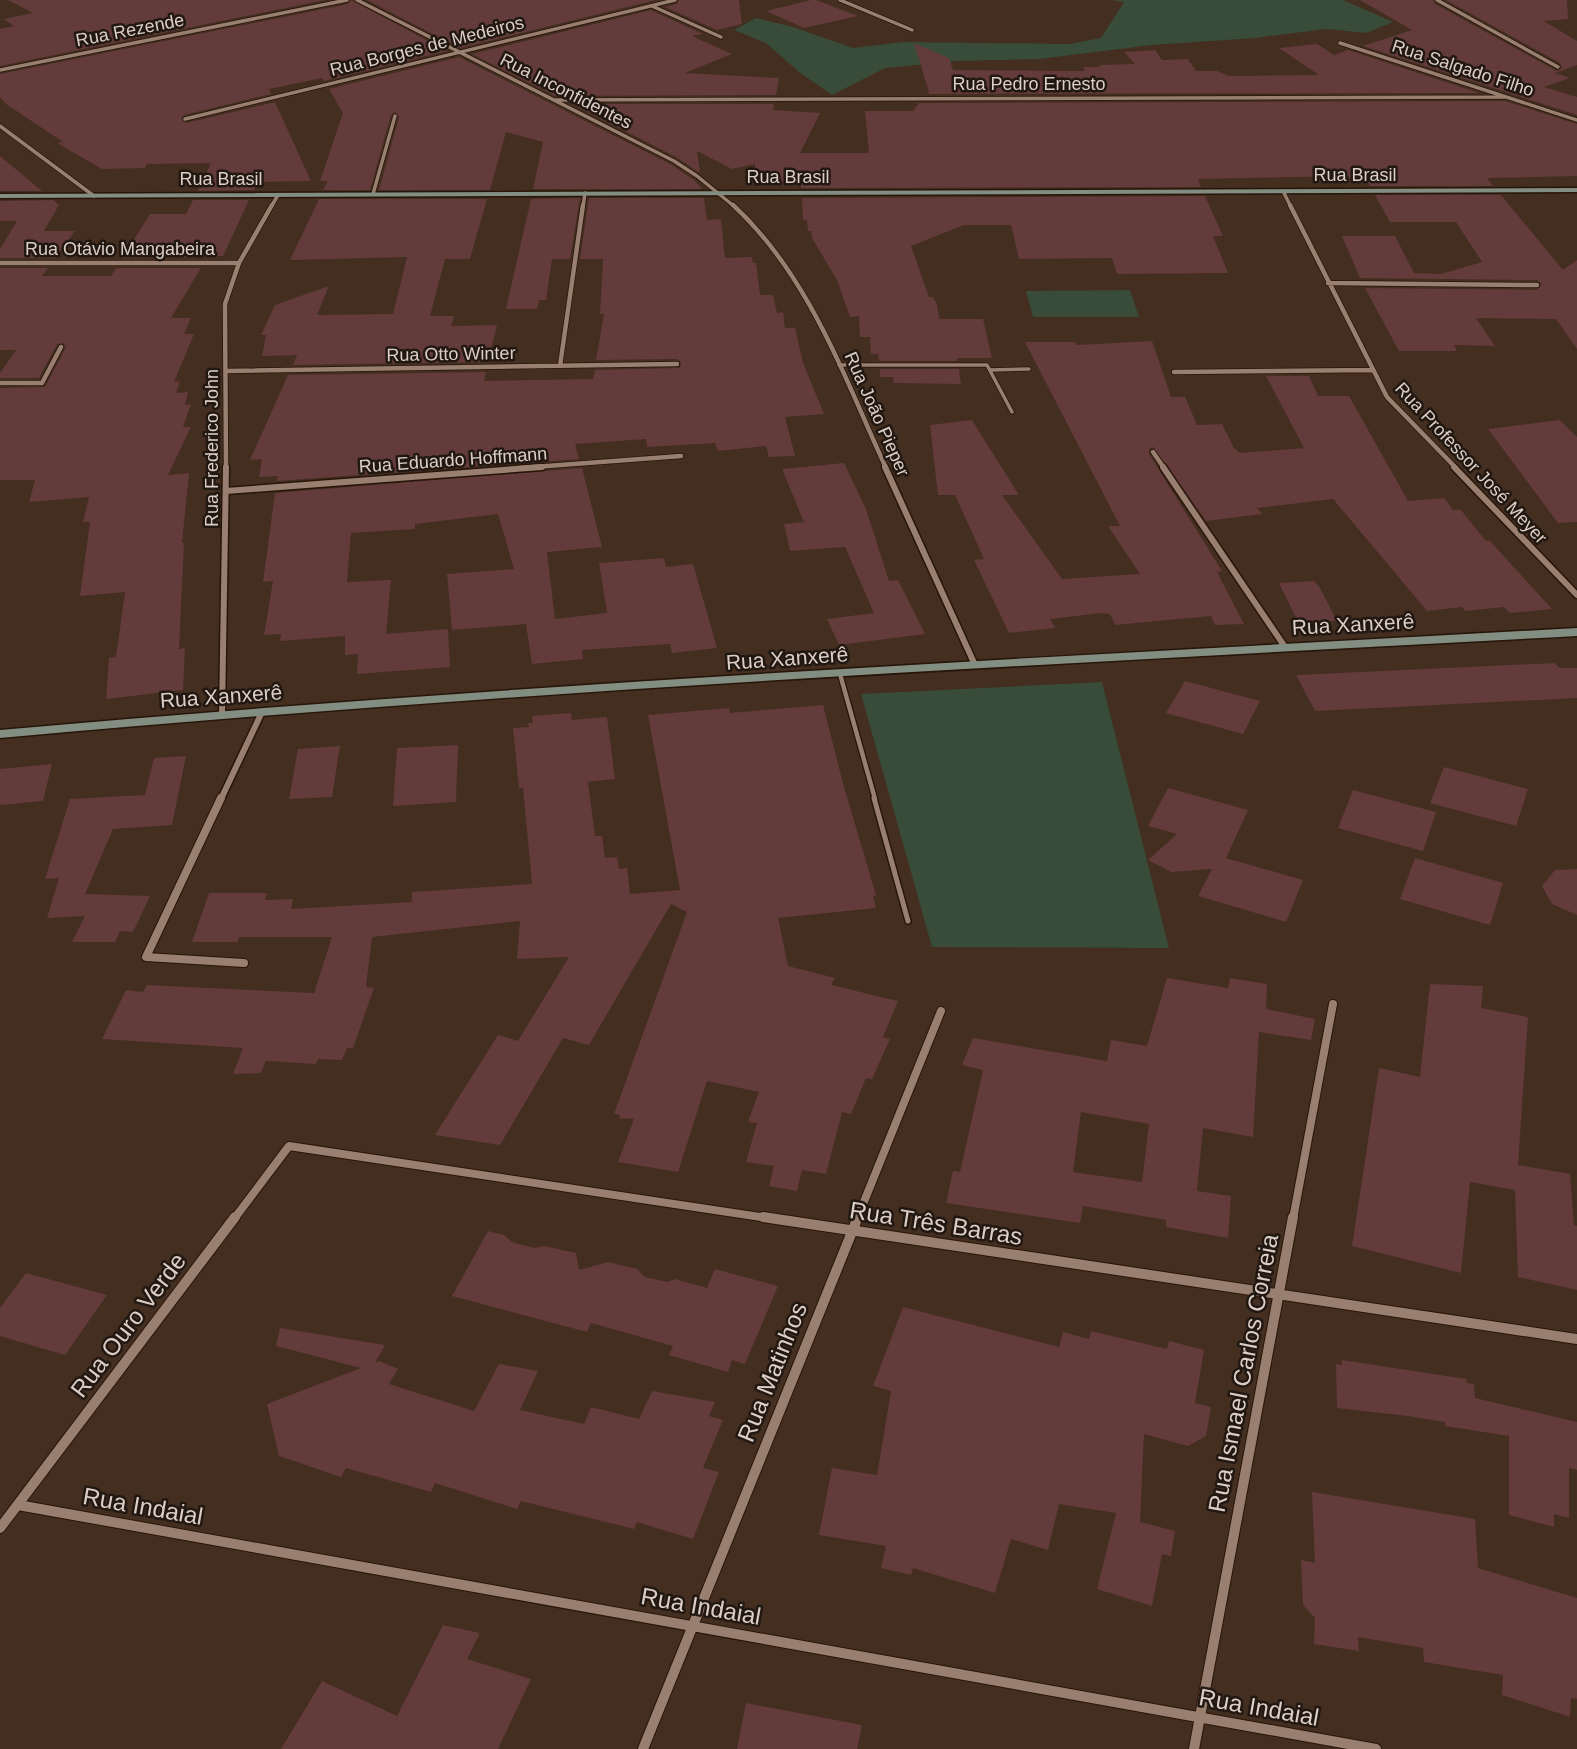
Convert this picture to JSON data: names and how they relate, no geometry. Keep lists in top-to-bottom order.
{
  "streets": {
    "street": [
      "Rua Rezende",
      "Rua Borges de Medeiros",
      "Rua Salgado Filho",
      "Rua Pedro Ernesto",
      "Rua Inconfidentes",
      "Rua Brasil",
      "Rua Otávio Mangabeira",
      "Rua Otto Winter",
      "Rua João Pieper",
      "Rua Frederico John",
      "Rua Eduardo Hoffmann",
      "Rua Professor José Meyer",
      "Rua Xanxerê",
      "Rua Três Barras",
      "Rua Ouro Verde",
      "Rua Matinhos",
      "Rua Ismael Carlos Correia",
      "Rua Indaial"
    ]
  },
  "crossings": [
    ["Rua Borges de Medeiros", "Rua Inconfidentes"],
    ["Rua Salgado Filho", "Rua Pedro Ernesto"],
    ["Rua Pedro Ernesto", "Rua Inconfidentes"],
    ["Rua Inconfidentes", "Rua Brasil"],
    ["Rua Inconfidentes", "Rua João Pieper"],
    ["Rua Brasil", "Rua João Pieper"],
    ["Rua Brasil", "Rua Frederico John"],
    ["Rua Brasil", "Rua Professor José Meyer"],
    ["Rua Otávio Mangabeira", "Rua Frederico John"],
    ["Rua Otto Winter", "Rua Frederico John"],
    ["Rua João Pieper", "Rua Xanxerê"],
    ["Rua Frederico John", "Rua Eduardo Hoffmann"],
    ["Rua Frederico John", "Rua Xanxerê"],
    ["Rua Três Barras", "Rua Ouro Verde"],
    ["Rua Três Barras", "Rua Matinhos"],
    ["Rua Três Barras", "Rua Ismael Carlos Correia"],
    ["Rua Ouro Verde", "Rua Indaial"],
    ["Rua Matinhos", "Rua Indaial"],
    ["Rua Ismael Carlos Correia", "Rua Indaial"]
  ]
}
